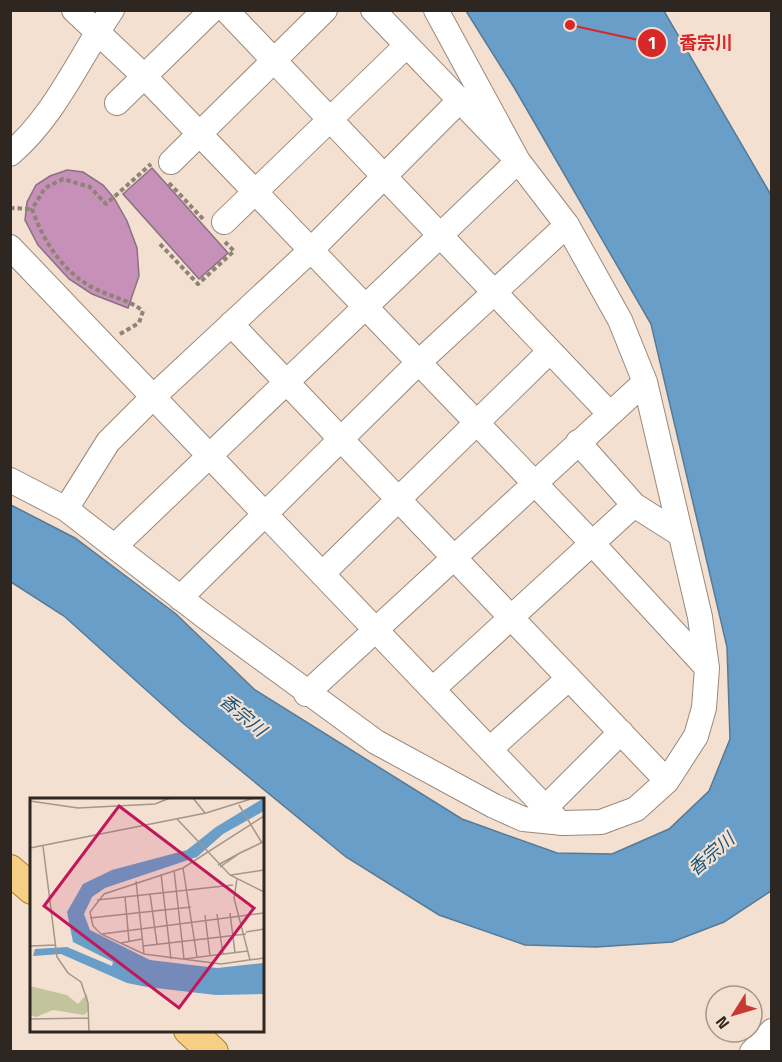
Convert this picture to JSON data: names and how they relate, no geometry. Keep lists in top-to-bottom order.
{
  "water": ["香宗川"],
  "places": ["香宗川"],
  "north": "bottom left"
}
